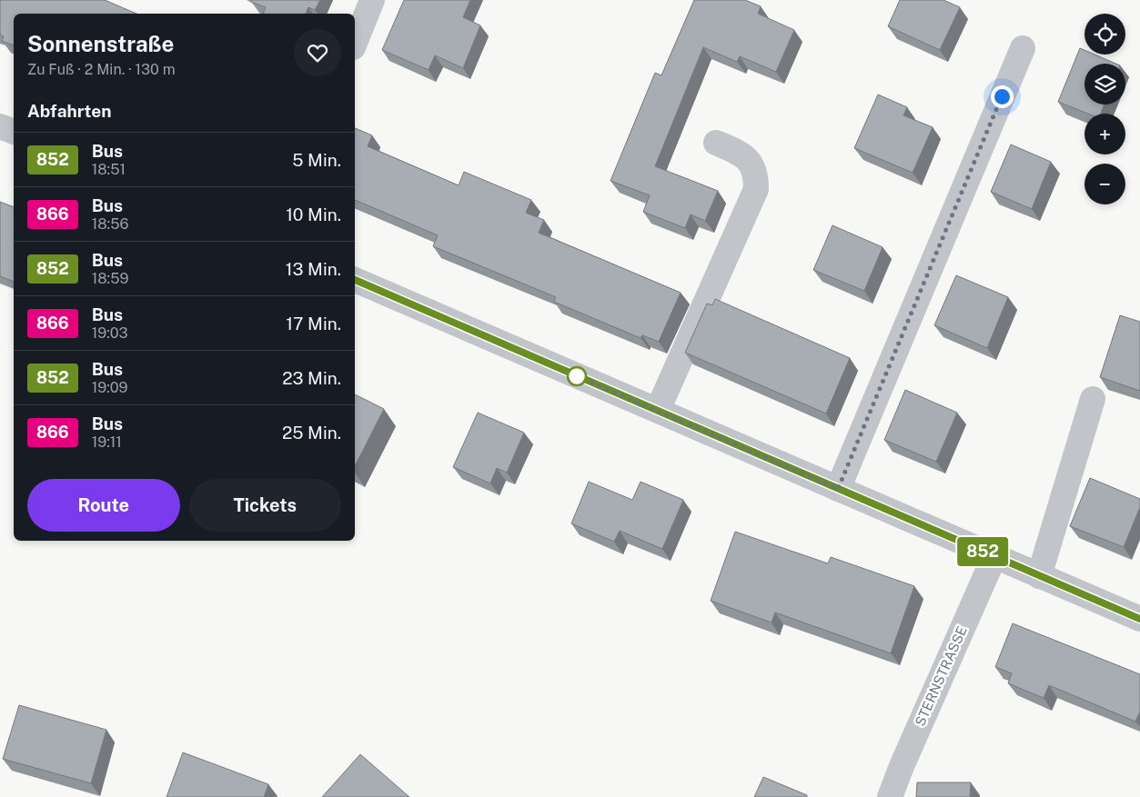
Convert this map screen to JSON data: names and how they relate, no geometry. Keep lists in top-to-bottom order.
{
  "streets": {
    "street": ["STERNSTRASSE"]
  },
  "lines": ["bus line 852"],
  "page": {
    "on_map": "852",
    "map_buttons": ["+", "−"],
    "heading": [
      ["Sonnenstraße", "Zu Fuß · 2 Min. · 130 m"],
      "Abfahrten"
    ],
    "list": [
      {
        "mark": "852",
        "name": "Bus",
        "note": "18:51",
        "value": "5 Min."
      },
      {
        "mark": "866",
        "name": "Bus",
        "note": "18:56",
        "value": "10 Min."
      },
      {
        "mark": "852",
        "name": "Bus",
        "note": "18:59",
        "value": "13 Min."
      },
      {
        "mark": "866",
        "name": "Bus",
        "note": "19:03",
        "value": "17 Min."
      },
      {
        "mark": "852",
        "name": "Bus",
        "note": "19:09",
        "value": "23 Min."
      },
      {
        "mark": "866",
        "name": "Bus",
        "note": "19:11",
        "value": "25 Min."
      }
    ],
    "buttons": ["Route", "Tickets"]
  }
}
